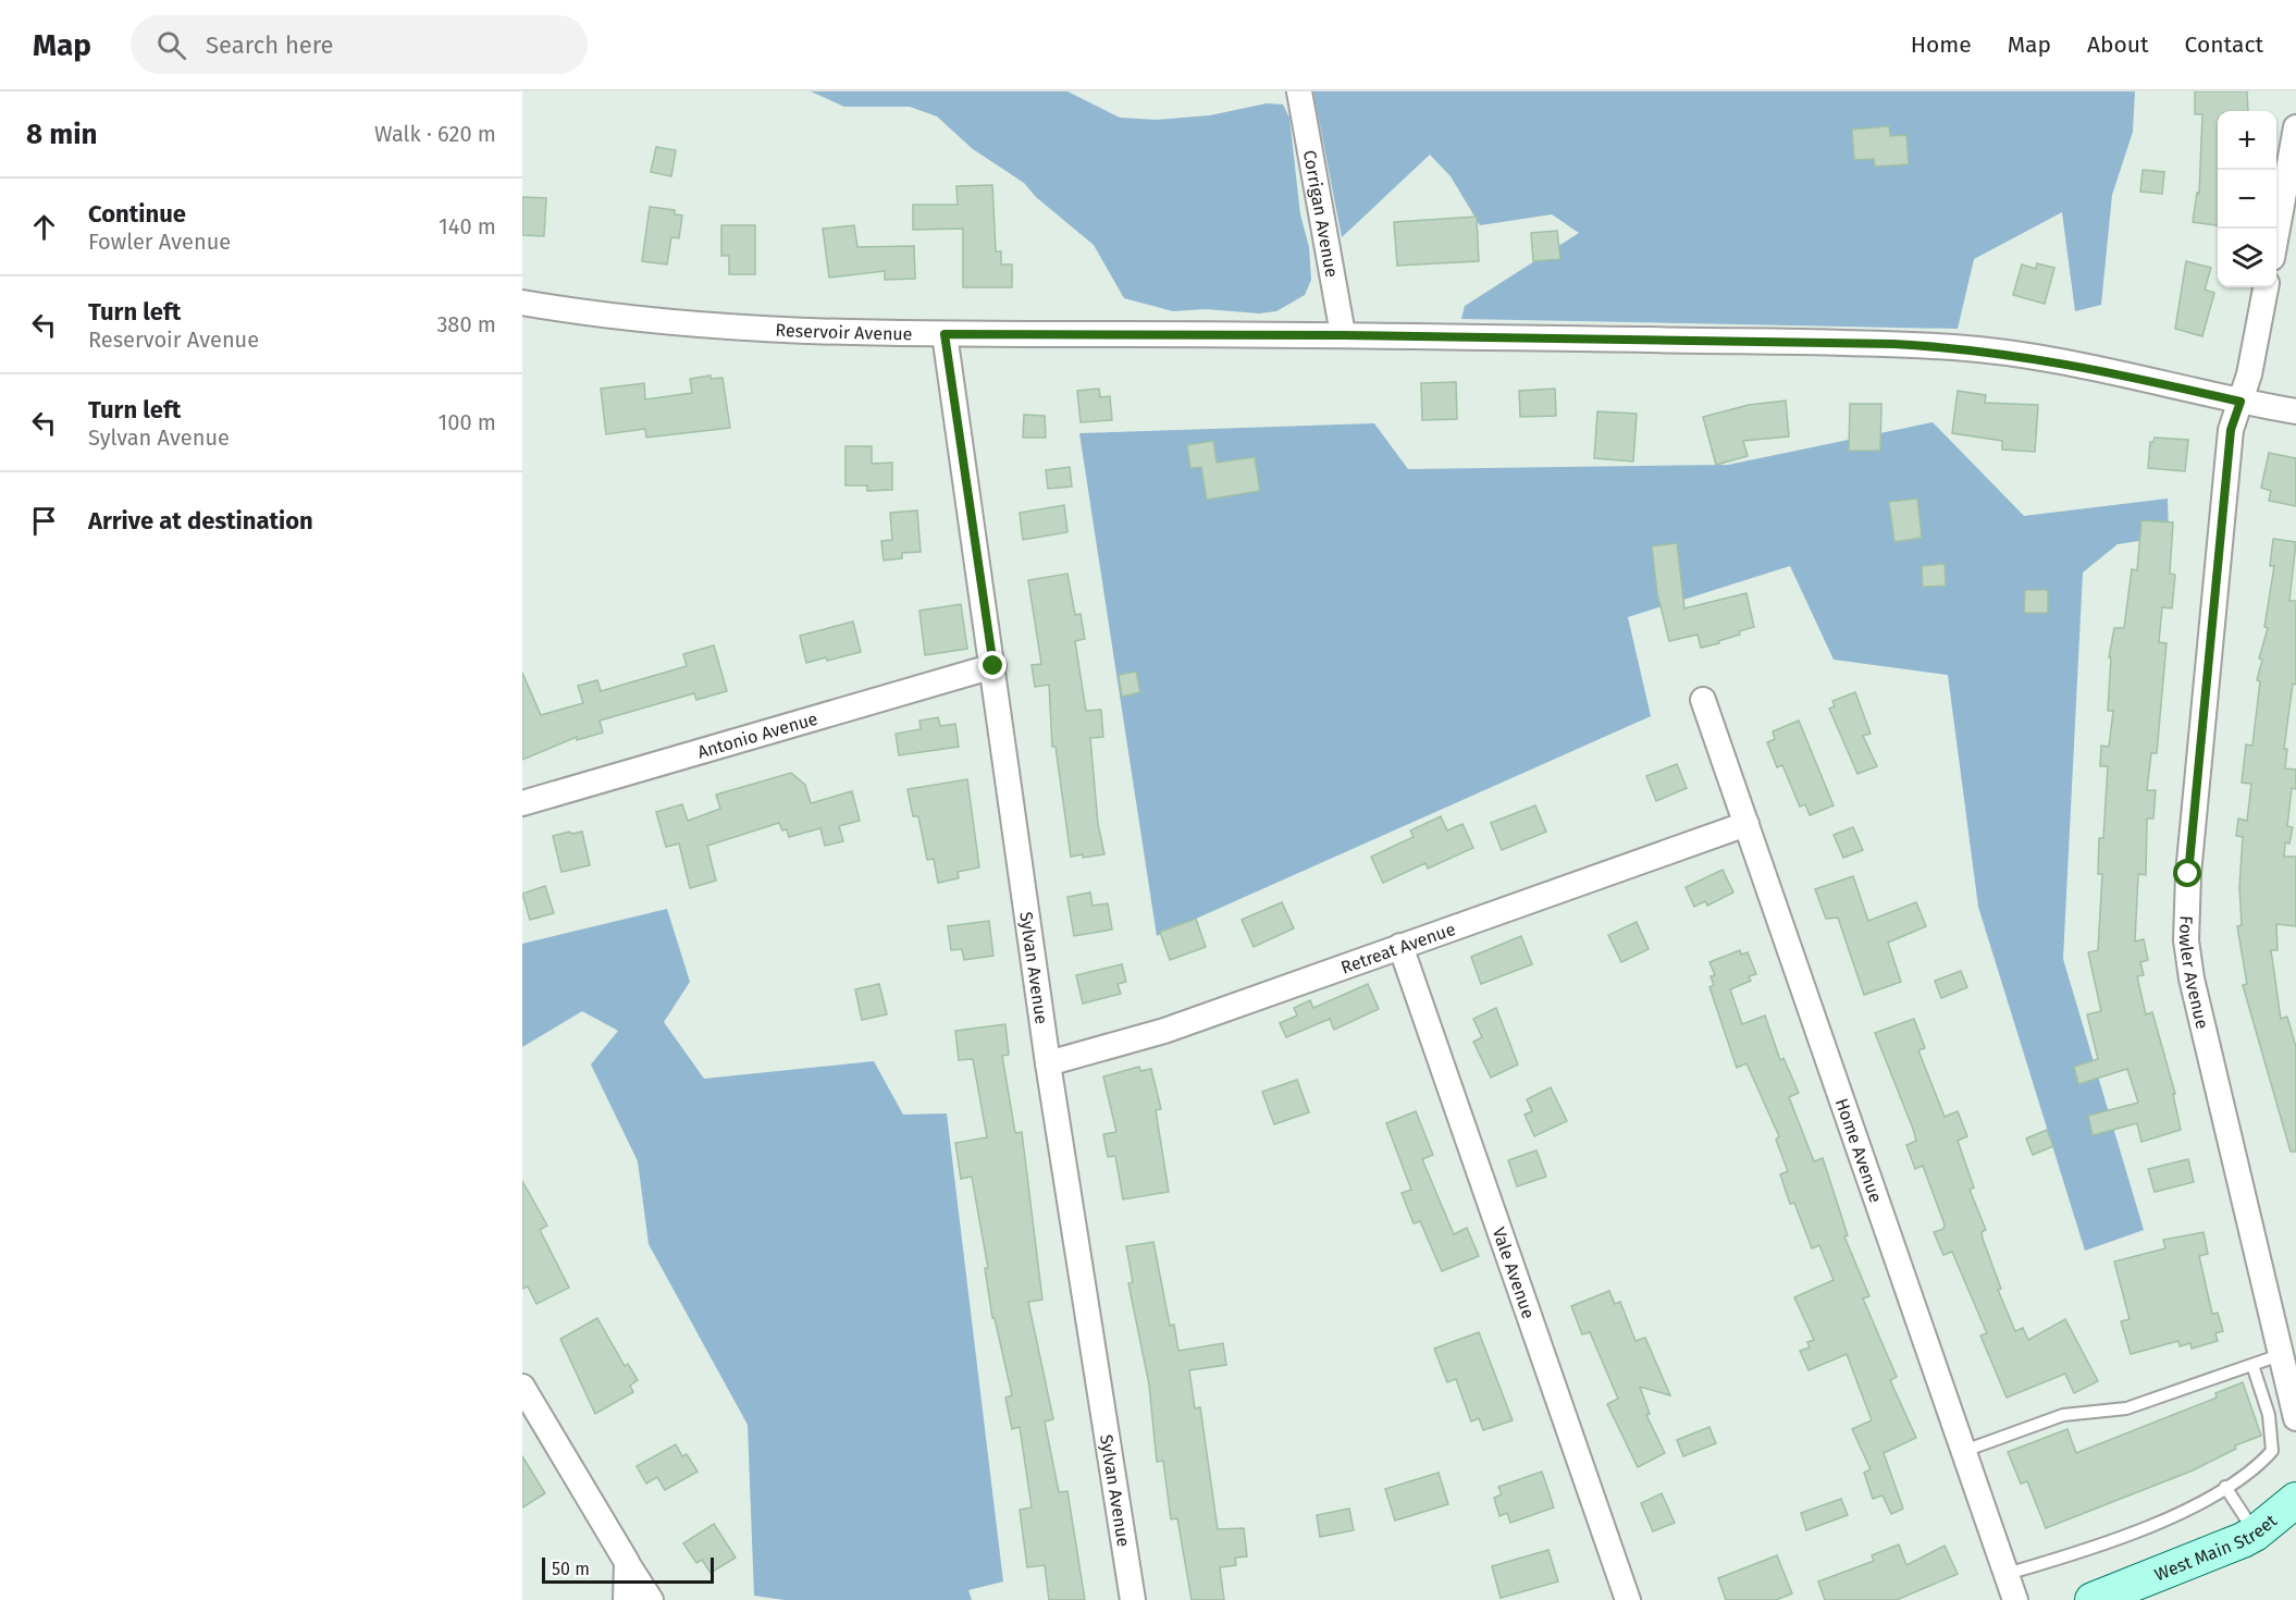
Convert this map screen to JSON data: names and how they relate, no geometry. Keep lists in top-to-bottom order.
{
  "streets": {
    "main road": ["West Main Street"],
    "street": [
      "Corrigan Avenue",
      "Reservoir Avenue",
      "Antonio Avenue",
      "Retreat Avenue",
      "Sylvan Avenue",
      "Fowler Avenue",
      "Home Avenue",
      "Vale Avenue"
    ]
  },
  "crossings": [
    ["Corrigan Avenue", "Reservoir Avenue"],
    ["Reservoir Avenue", "Sylvan Avenue"],
    ["Reservoir Avenue", "Fowler Avenue"],
    ["Antonio Avenue", "Sylvan Avenue"],
    ["Retreat Avenue", "Sylvan Avenue"],
    ["Retreat Avenue", "Home Avenue"],
    ["Retreat Avenue", "Vale Avenue"]
  ],
  "scale_bar": "50 m",
  "page": {
    "header": "Map",
    "search": "Search here",
    "nav": [
      "Home",
      "Map",
      "About",
      "Contact"
    ],
    "heading": ["8 min", "Walk · 620 m"],
    "map_buttons": ["+", "−"],
    "list": [
      ["Continue", "Fowler Avenue", "140 m"],
      ["Turn left", "Reservoir Avenue", "380 m"],
      ["Turn left", "Sylvan Avenue", "100 m"],
      "Arrive at destination"
    ],
    "scale": "50 m"
  }
}
